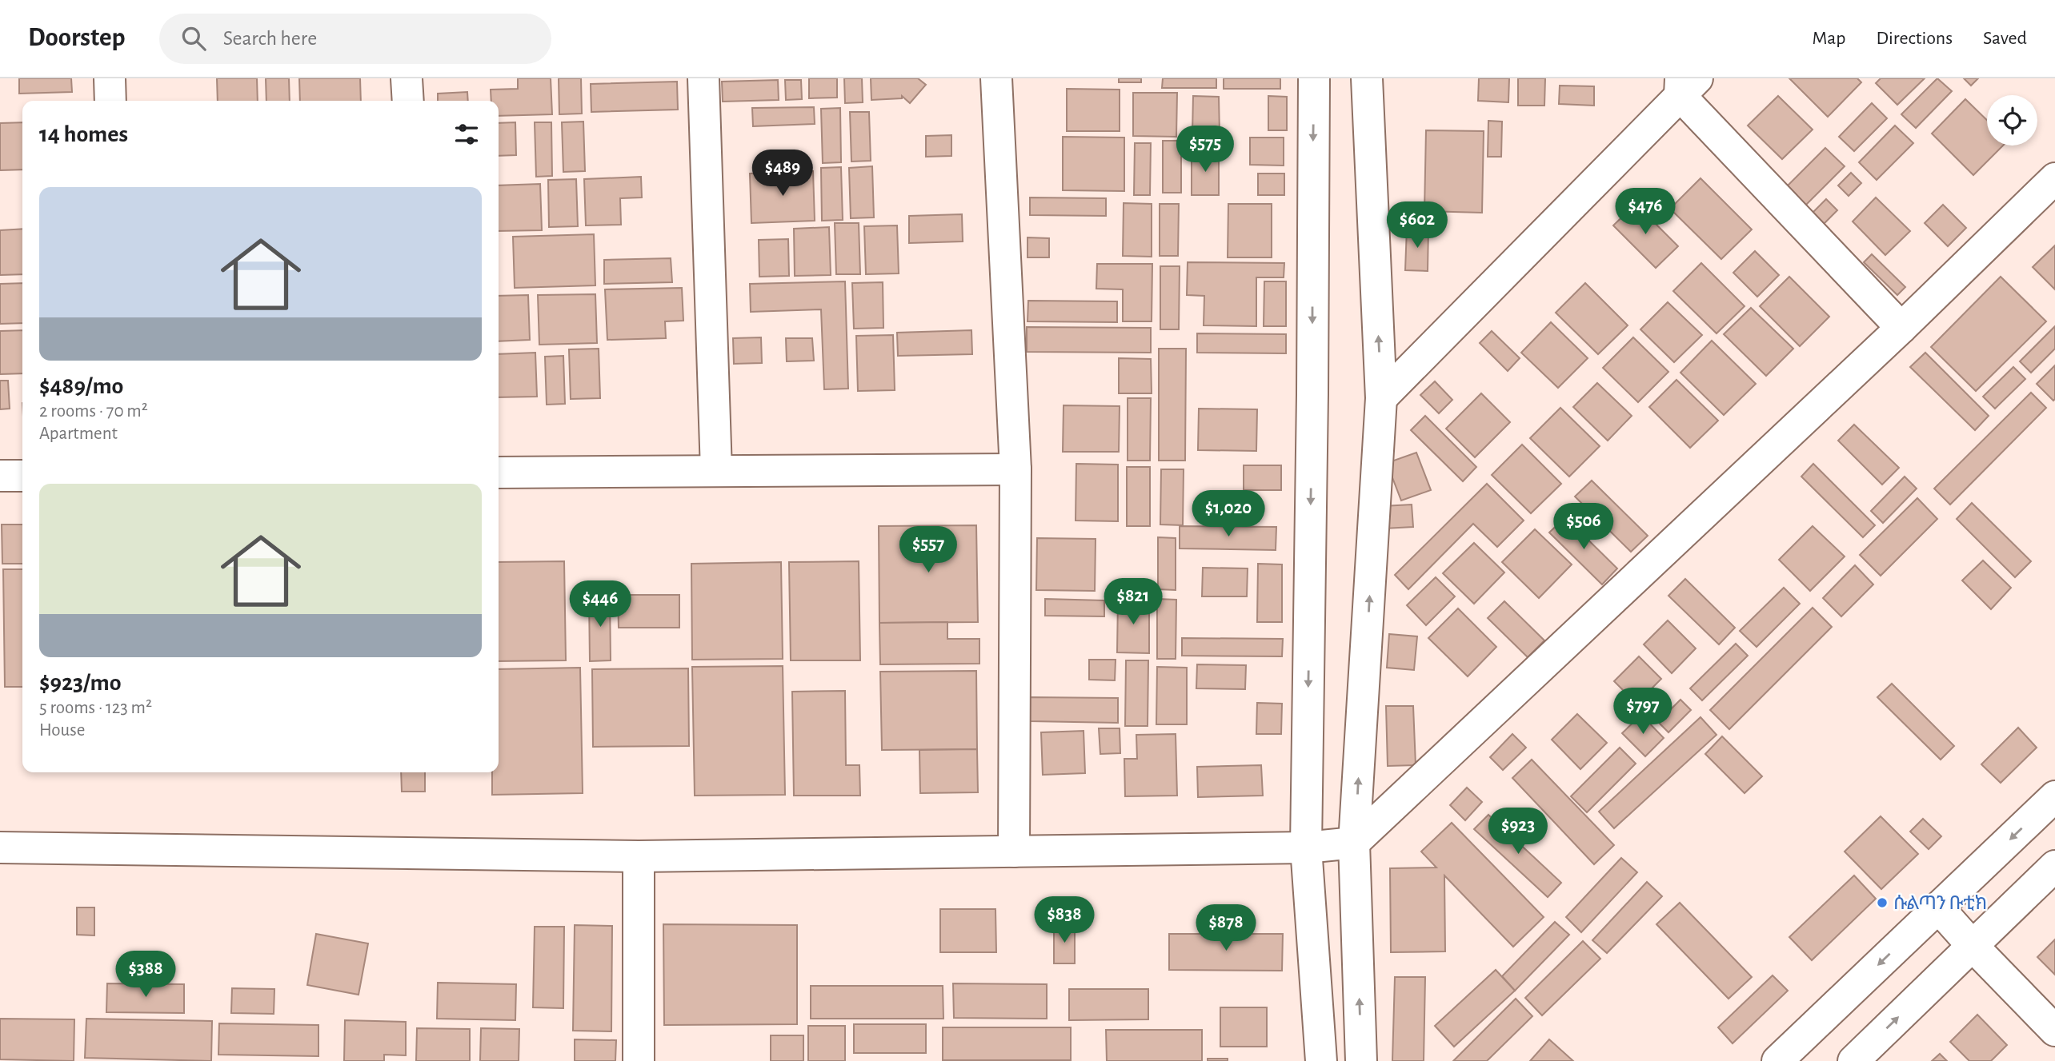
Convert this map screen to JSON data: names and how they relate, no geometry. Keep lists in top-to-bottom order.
{
  "places": ["ሱልጣን ቡቲክ"],
  "page": {
    "header": "Doorstep",
    "search": "Search here",
    "nav": ["Map", "Directions", "Saved"],
    "heading": "14 homes",
    "price": [
      "$575",
      "$489",
      "$476",
      "$602",
      "$1,020",
      "$506",
      "$557",
      "$821",
      "$446",
      "$797",
      "$923",
      "$838",
      "$878",
      "$388"
    ],
    "list": [
      {
        "name": "$489/mo",
        "note": "2 rooms · 70 m² · Apartment"
      },
      {
        "name": "$923/mo",
        "note": "5 rooms · 123 m² · House"
      }
    ]
  }
}
